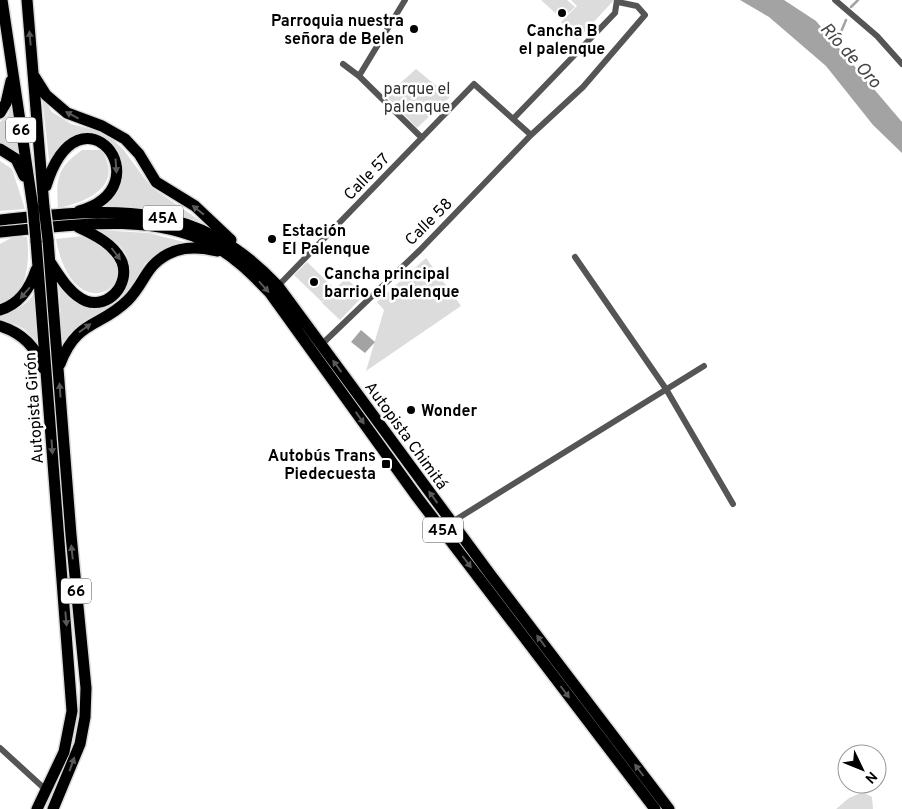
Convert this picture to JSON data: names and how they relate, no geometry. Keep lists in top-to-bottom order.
{
  "streets": {
    "highway": [
      "66",
      "45A",
      "Autopista Girón",
      "Autopista Chimitá"
    ],
    "street": ["Calle 57", "Calle 58"]
  },
  "crossings": [
    ["Calle 57", "Autopista Chimitá"],
    ["45A", "Autopista Girón"],
    ["45A", "Autopista Chimitá"],
    ["Calle 58", "Autopista Chimitá"],
    ["Autopista Girón", "Autopista Chimitá"]
  ],
  "water": ["Río de Oro"],
  "parks": ["parque el palenque"],
  "places": {
    "other": [
      "Cancha B el palenque",
      "Parroquia nuestra señora de Belen",
      "Estación El Palenque",
      "Cancha principal barrio el palenque",
      "Wonder"
    ],
    "transit": ["Autobús Trans Piedecuesta"]
  },
  "north": "bottom right"
}
